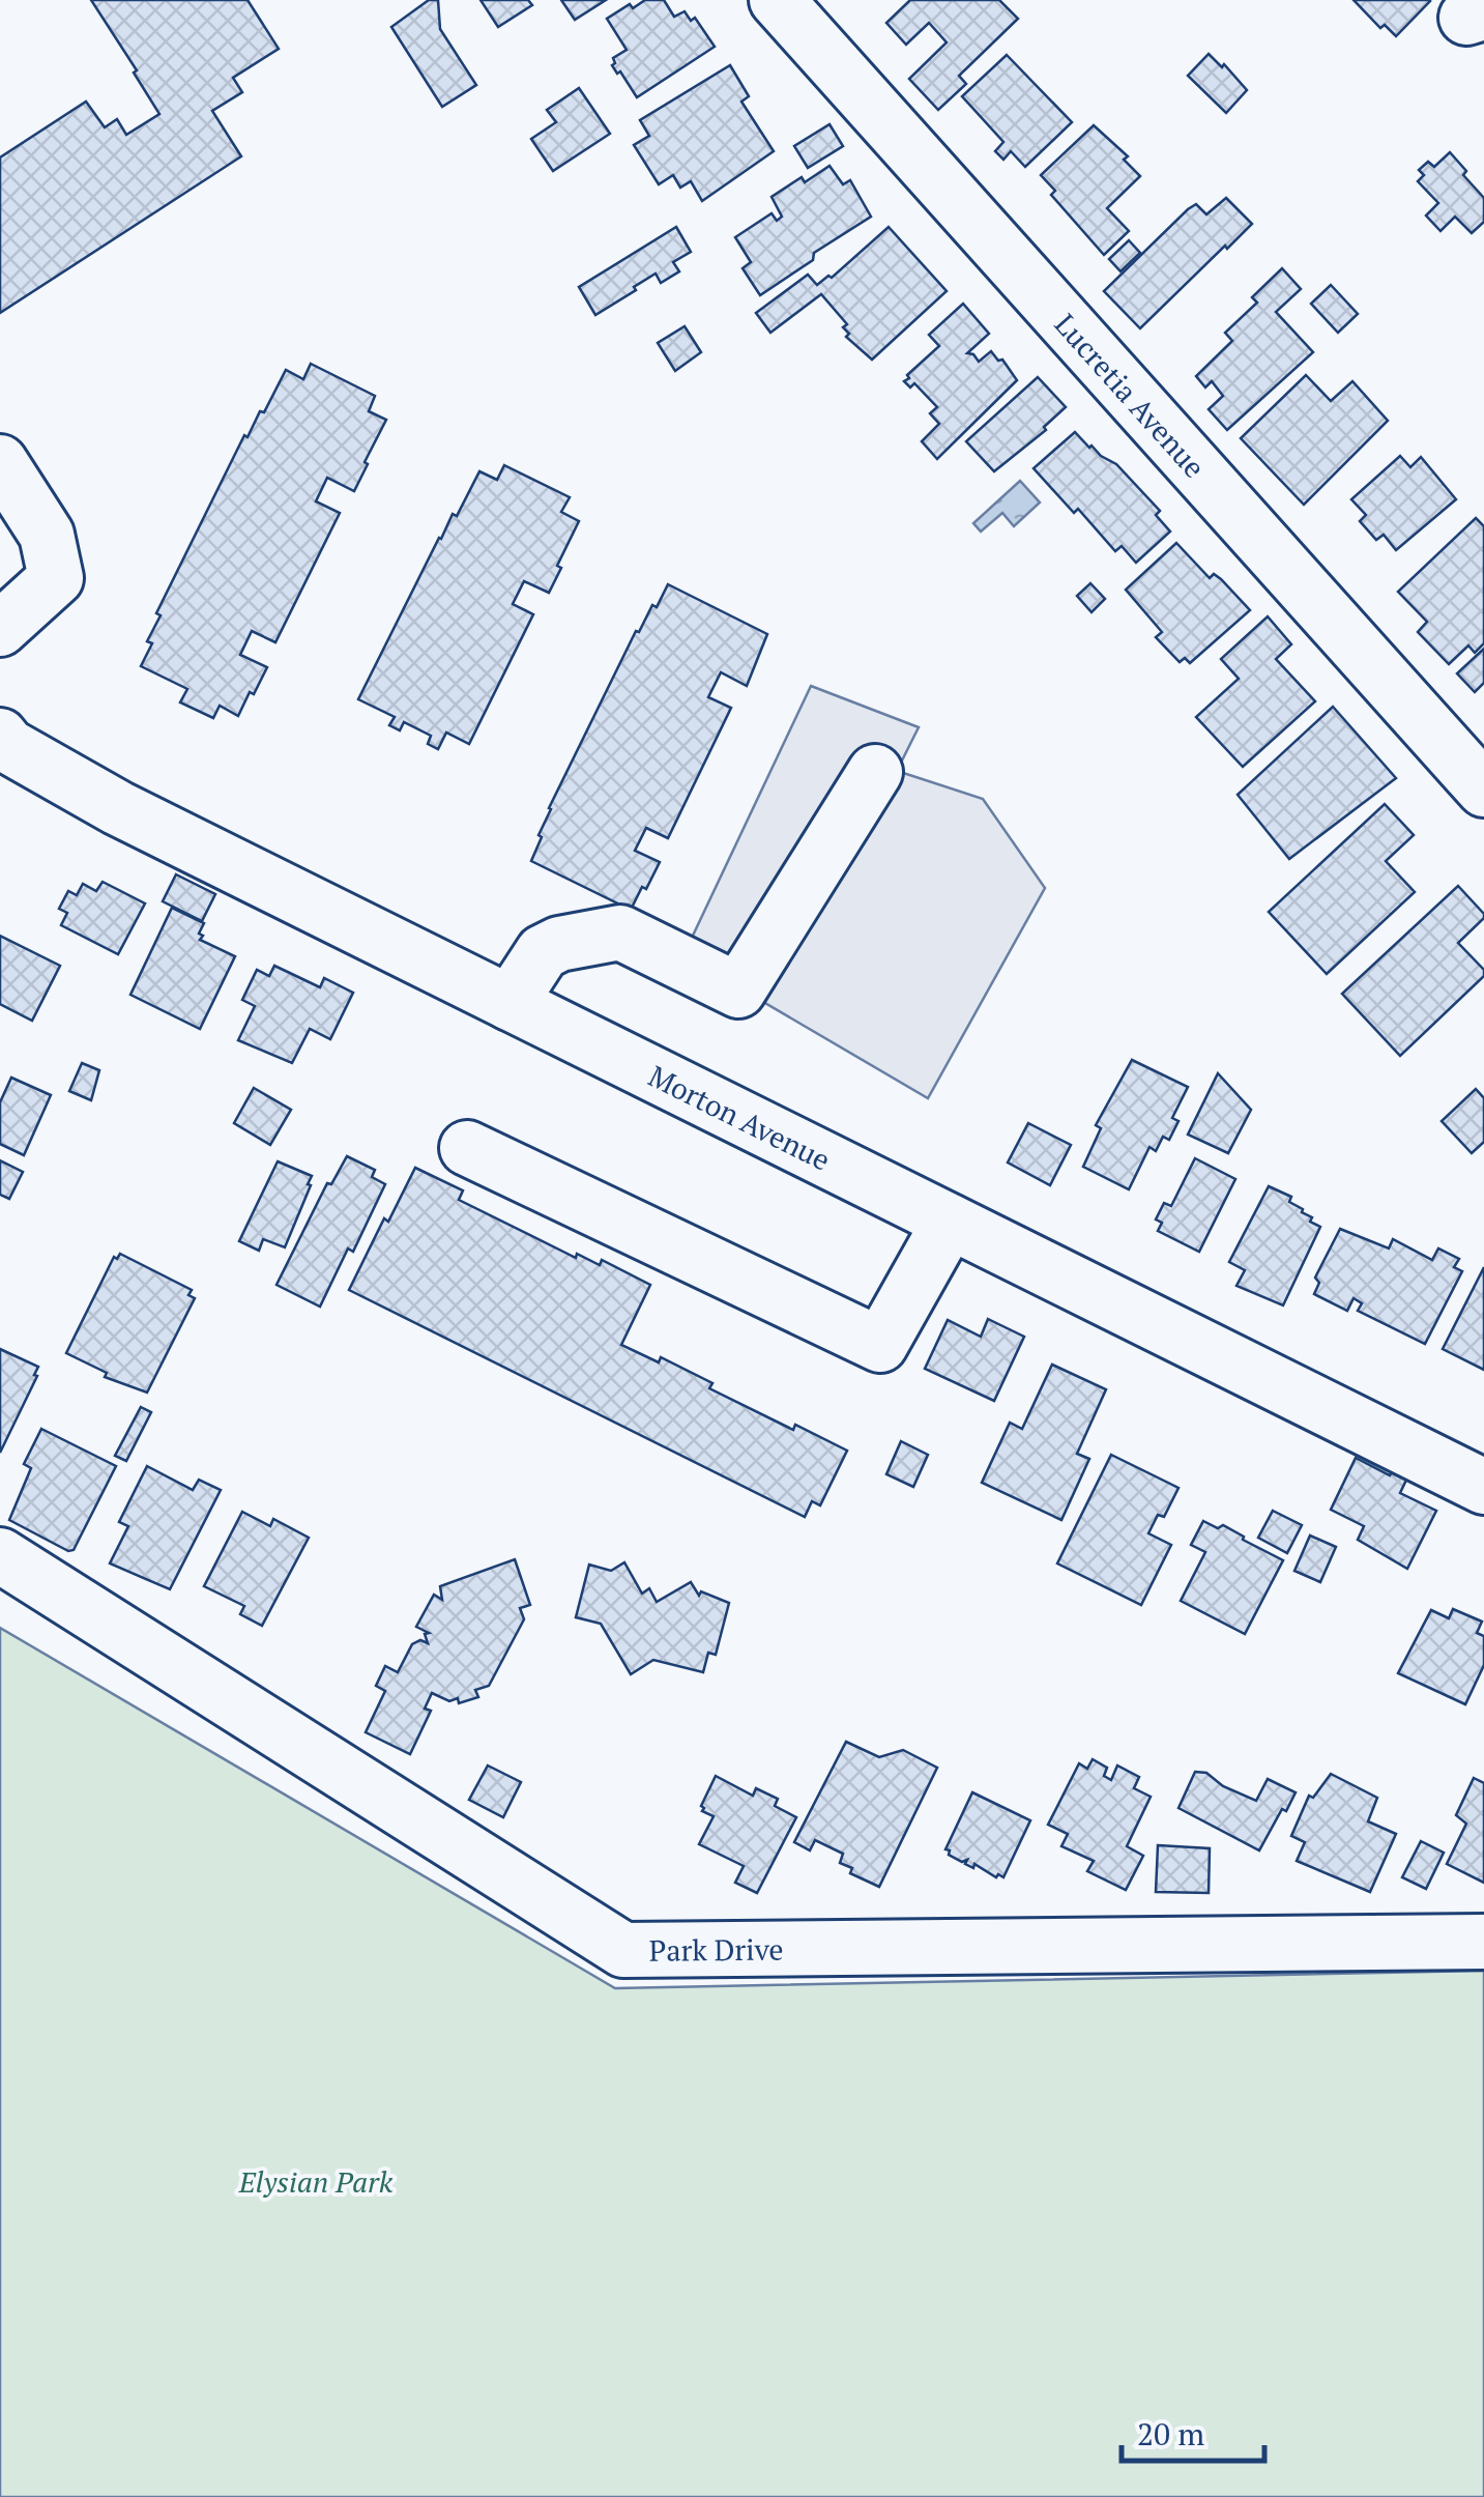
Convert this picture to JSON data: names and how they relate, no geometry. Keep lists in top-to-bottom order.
{
  "streets": {
    "street": ["Lucretia Avenue", "Morton Avenue", "Park Drive"]
  },
  "parks": ["Elysian Park"],
  "scale_bar": "20 m"
}
